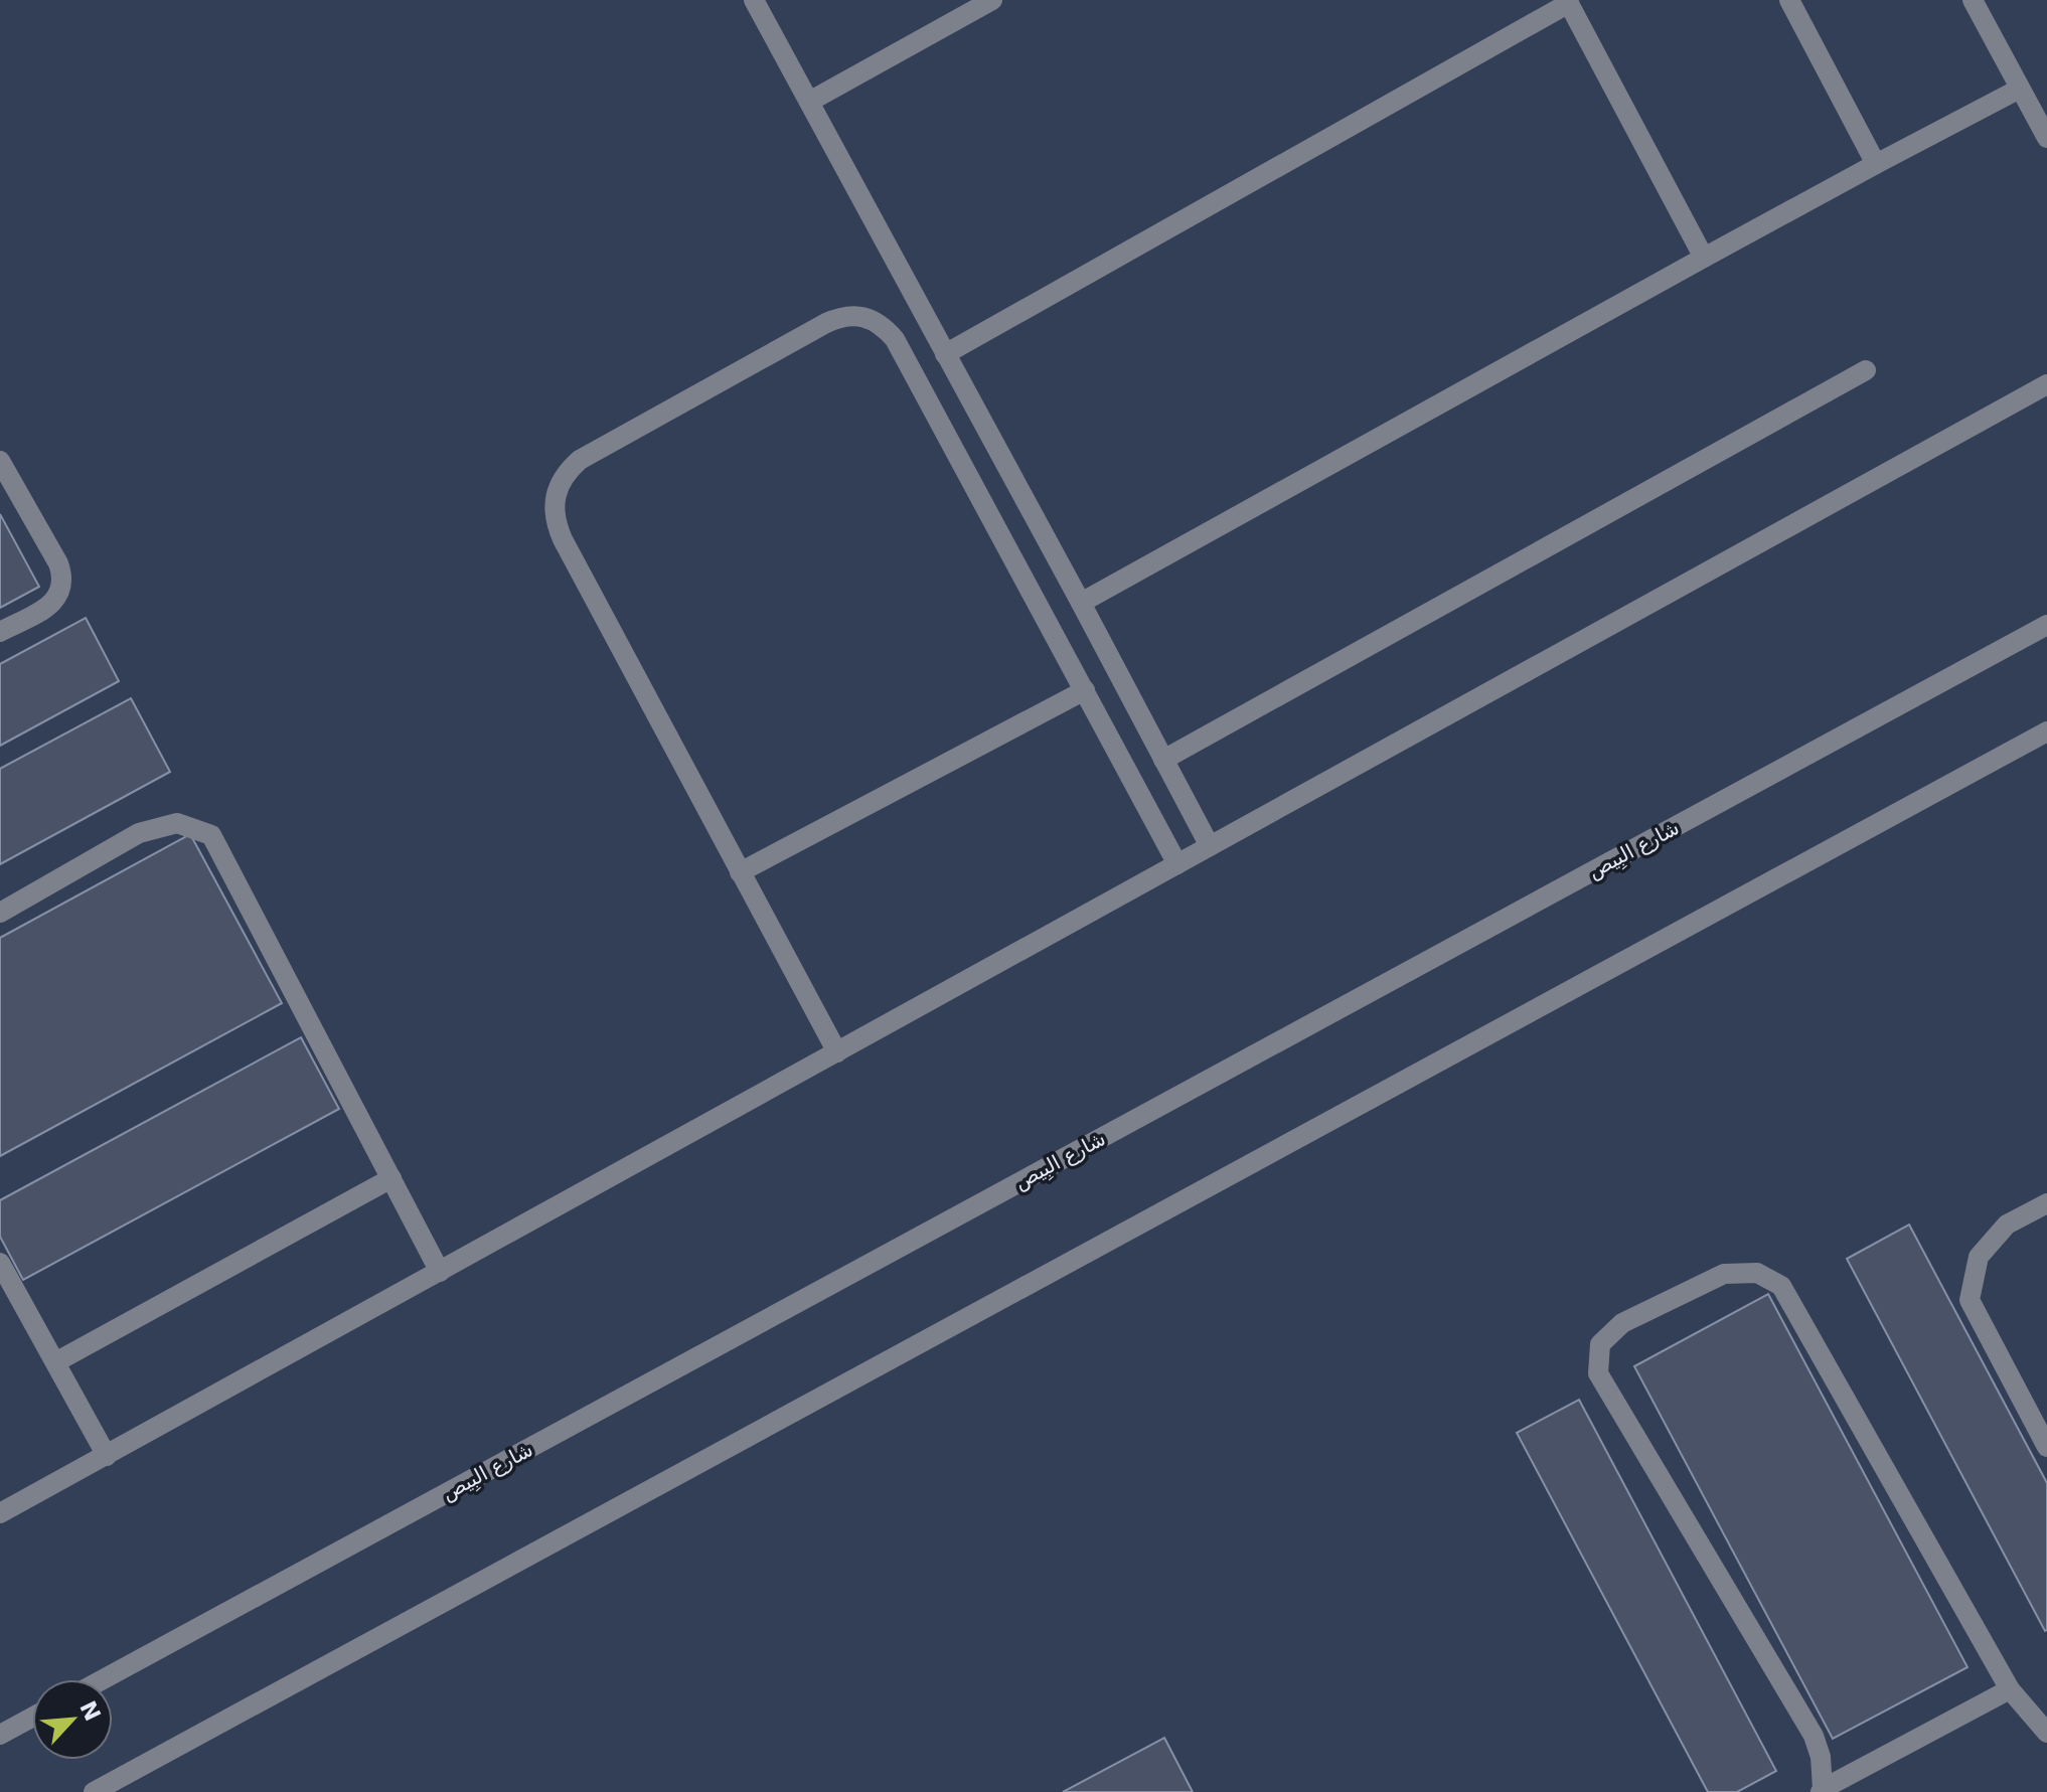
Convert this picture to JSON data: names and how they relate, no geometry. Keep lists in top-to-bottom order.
{
  "streets": {
    "street": ["شارع البِيص"]
  },
  "north": "top right"
}
